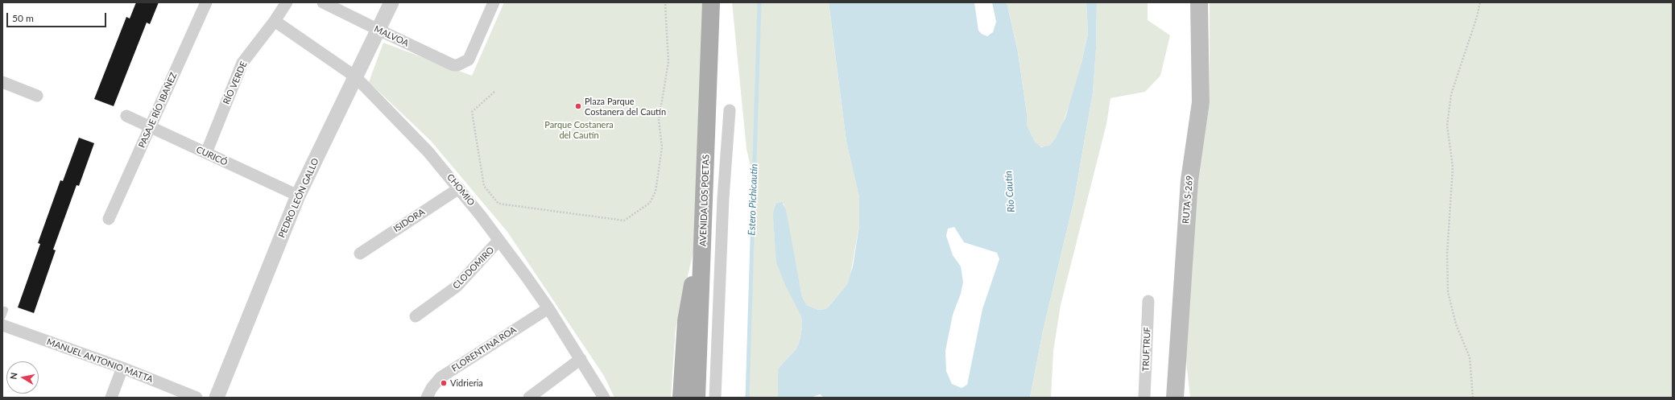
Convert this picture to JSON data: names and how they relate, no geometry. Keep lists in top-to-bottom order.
{
  "streets": {
    "main road": ["RUTA S-269", "AVENIDA LOS POETAS"],
    "street": [
      "MALVOA",
      "RÍO VERDE",
      "PASAJE RÍO IBAÑEZ",
      "CURICÓ",
      "CHOMIO",
      "PEDRO LEÓN GALLO",
      "ISIDORA",
      "CLODOMIRO",
      "FLORENTINA ROA",
      "TRUFTRUF",
      "MANUEL ANTONIO MATTA"
    ]
  },
  "crossings": [
    ["MALVOA", "PEDRO LEÓN GALLO"],
    ["RÍO VERDE", "CURICÓ"],
    ["RÍO VERDE", "CHOMIO"],
    ["PASAJE RÍO IBAÑEZ", "CURICÓ"],
    ["CURICÓ", "PEDRO LEÓN GALLO"],
    ["CHOMIO", "PEDRO LEÓN GALLO"],
    ["CHOMIO", "ISIDORA"],
    ["CHOMIO", "CLODOMIRO"],
    ["CHOMIO", "FLORENTINA ROA"]
  ],
  "water": ["Río Cautín", "Estero Pichicautín"],
  "parks": ["Parque Costanera del Cautín"],
  "places": ["Plaza Parque Costanera del Cautín", "Vidrieria"],
  "scale_bar": "50 m",
  "north": "left"
}
